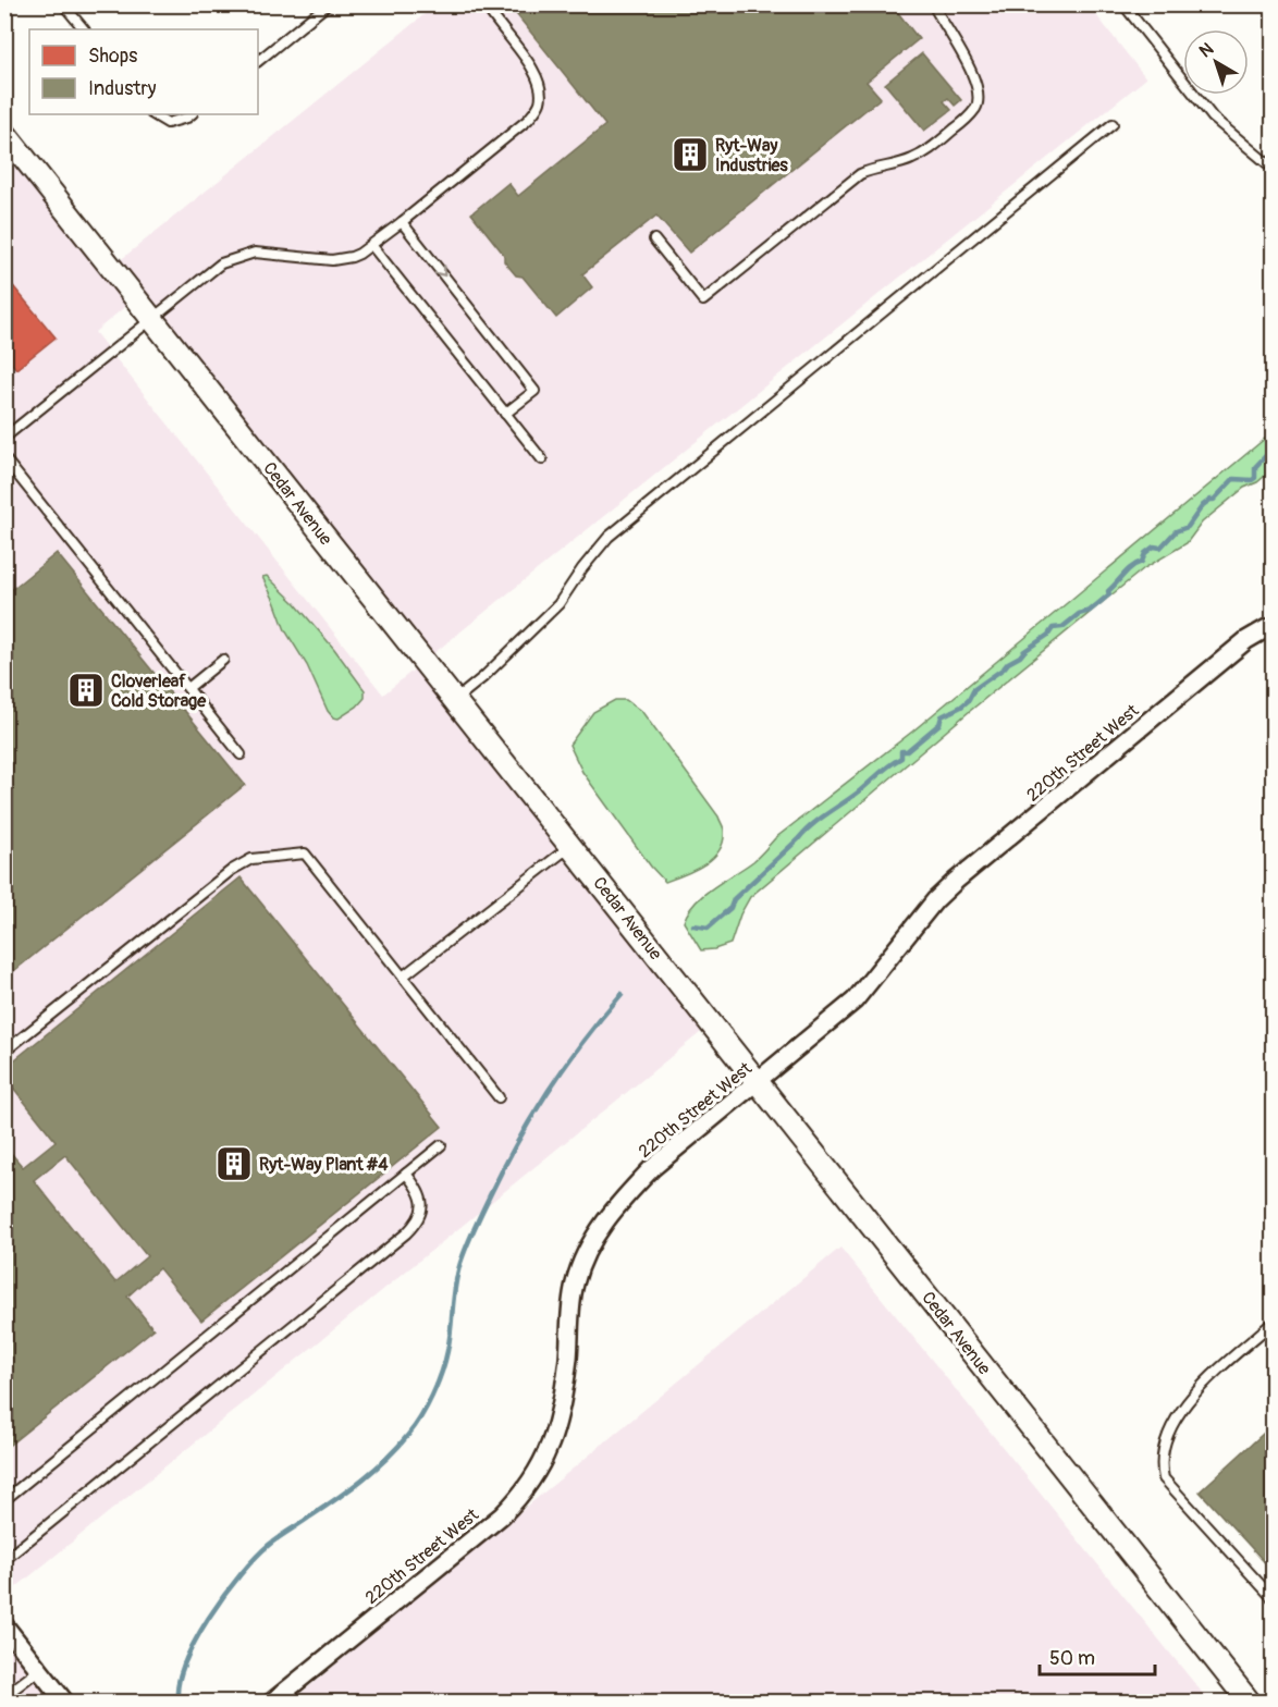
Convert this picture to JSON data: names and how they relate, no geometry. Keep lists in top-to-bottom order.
{
  "streets": {
    "main road": ["Cedar Avenue"],
    "street": ["220th Street West"]
  },
  "crossings": [
    ["Cedar Avenue", "220th Street West"]
  ],
  "places": {
    "building": ["Ryt-Way Industries", "Cloverleaf Cold Storage", "Ryt-Way Plant #4"]
  },
  "legend": ["Shops", "Industry"],
  "scale_bar": "50 m",
  "north": "top left"
}
